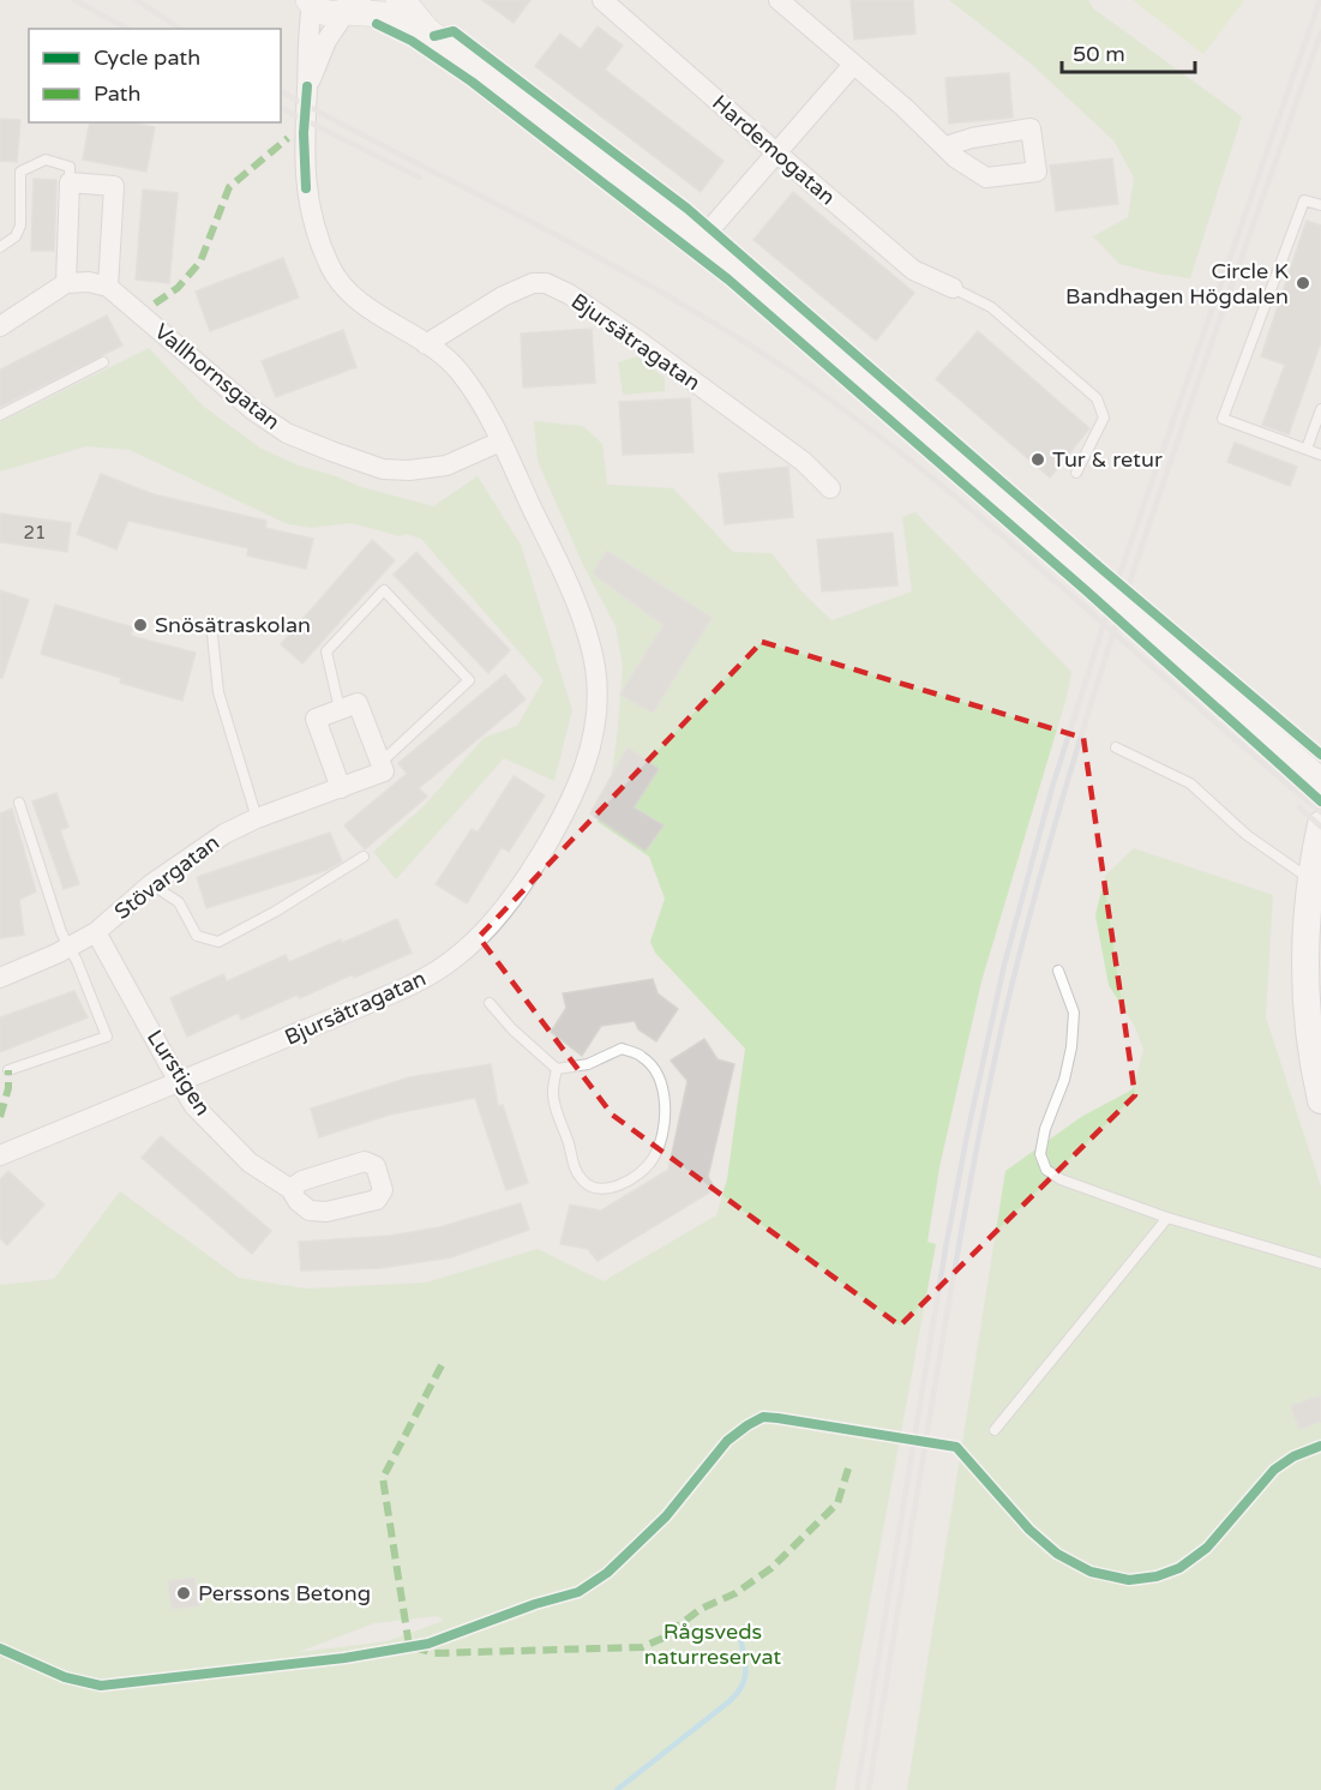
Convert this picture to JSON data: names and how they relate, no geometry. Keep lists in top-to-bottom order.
{
  "streets": {
    "street": [
      "Hardemogatan",
      "Bjursätragatan",
      "Vallhornsgatan",
      "Stövargatan",
      "Lurstigen"
    ]
  },
  "crossings": [
    ["Bjursätragatan", "Vallhornsgatan"],
    ["Bjursätragatan", "Lurstigen"],
    ["Stövargatan", "Lurstigen"]
  ],
  "parks": ["Rågsveds naturreservat"],
  "places": [
    "Circle K Bandhagen Högdalen",
    "Tur & retur",
    "Snösätraskolan",
    "Perssons Betong"
  ],
  "house_numbers": ["21"],
  "legend": ["Cycle path", "Path"],
  "scale_bar": "50 m"
}
